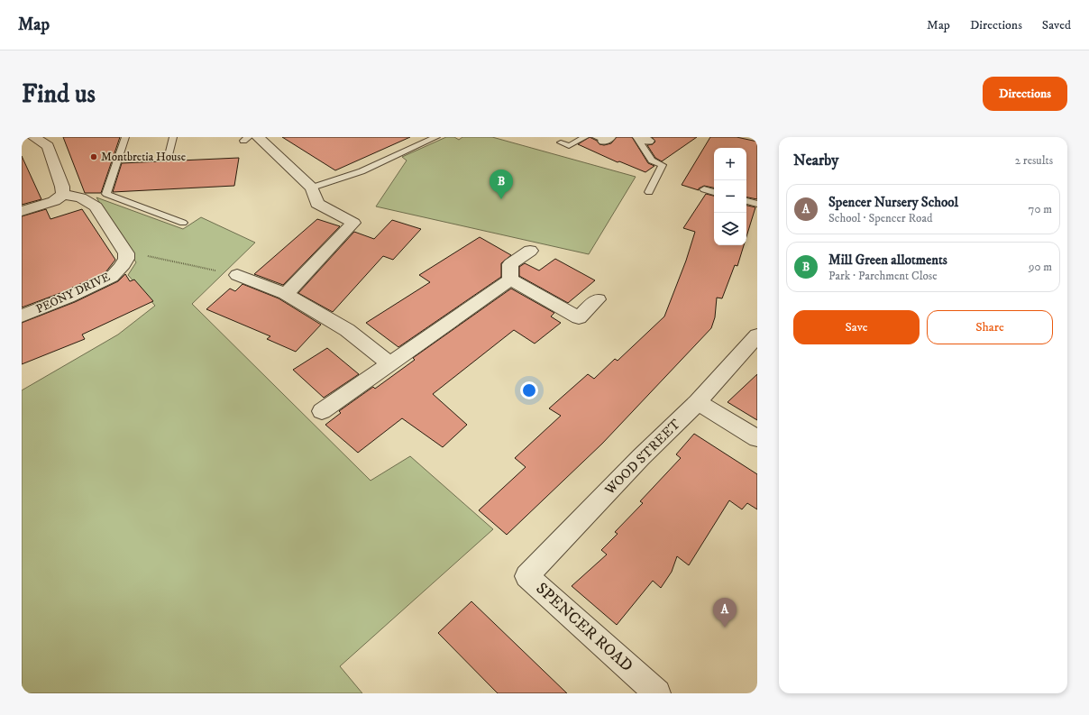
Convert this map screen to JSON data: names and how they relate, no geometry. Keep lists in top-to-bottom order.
{
  "streets": {
    "street": ["PEONY DRIVE", "WOOD STREET", "SPENCER ROAD"]
  },
  "crossings": [
    ["WOOD STREET", "SPENCER ROAD"]
  ],
  "places": ["Montbretia House"],
  "page": {
    "header": "Map",
    "nav": ["Map", "Directions", "Saved"],
    "buttons": [
      "Directions",
      ["Save", "Share"]
    ],
    "title": "Find us",
    "heading": ["Nearby", "2 results"],
    "map_buttons": ["+", "−"],
    "pins": ["B", "A"],
    "list": [
      {
        "mark": "A",
        "name": "Spencer Nursery School",
        "note": "School · Spencer Road",
        "value": "70 m"
      },
      {
        "mark": "B",
        "name": "Mill Green allotments",
        "note": "Park · Parchment Close",
        "value": "90 m"
      }
    ]
  }
}
